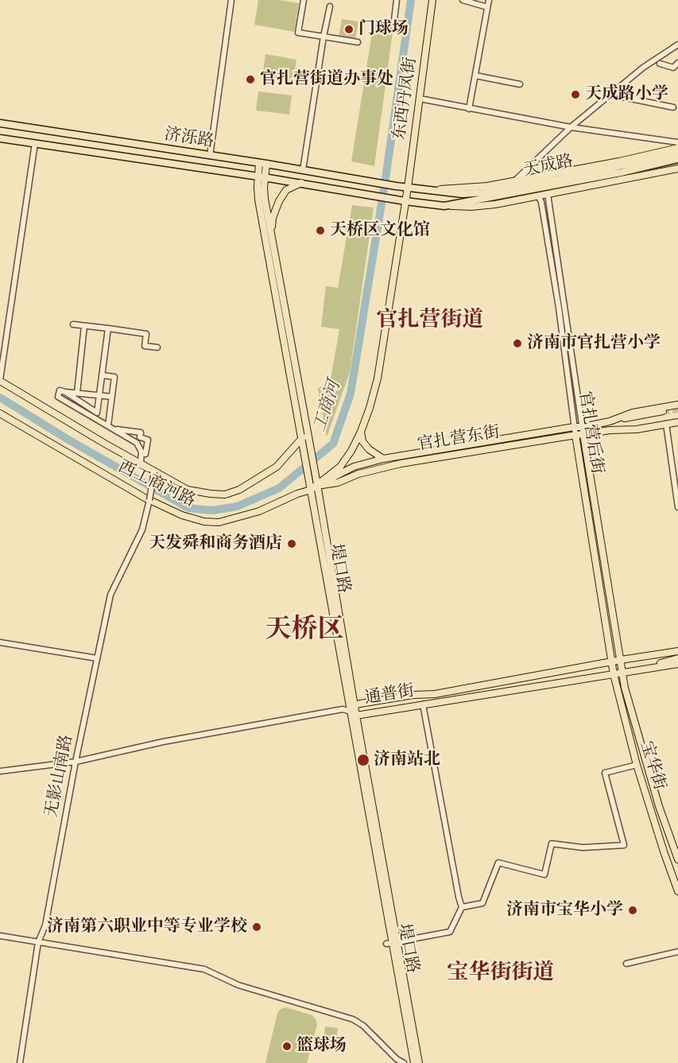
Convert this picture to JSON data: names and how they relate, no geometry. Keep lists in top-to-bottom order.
{
  "streets": {
    "highway": ["济泺路", "天成路"],
    "main road": [
      "东西丹凤街",
      "官扎营后街",
      "官扎营东街",
      "西工商河路",
      "堤口路",
      "通普街",
      "宝华街"
    ],
    "street": ["无影山南路"]
  },
  "crossings": [
    ["东西丹凤街", "济泺路"],
    ["东西丹凤街", "天成路"],
    ["东西丹凤街", "西工商河路"],
    ["济泺路", "天成路"],
    ["济泺路", "西工商河路"],
    ["济泺路", "堤口路"],
    ["天成路", "官扎营后街"],
    ["天成路", "西工商河路"],
    ["官扎营后街", "官扎营东街"],
    ["官扎营后街", "通普街"],
    ["官扎营后街", "宝华街"],
    ["官扎营东街", "西工商河路"],
    ["官扎营东街", "堤口路"],
    ["西工商河路", "堤口路"],
    ["西工商河路", "无影山南路"],
    ["堤口路", "通普街"],
    ["通普街", "宝华街"]
  ],
  "districts": ["官扎营街道", "天桥区", "宝华街街道"],
  "water": ["工商河"],
  "places": [
    "门球场",
    "官扎营街道办事处",
    "天成路小学",
    "天桥区文化馆",
    "济南市官扎营小学",
    "天发舜和商务酒店",
    "济南站北",
    "济南市宝华小学",
    "济南第六职业中等专业学校",
    "篮球场"
  ]
}
